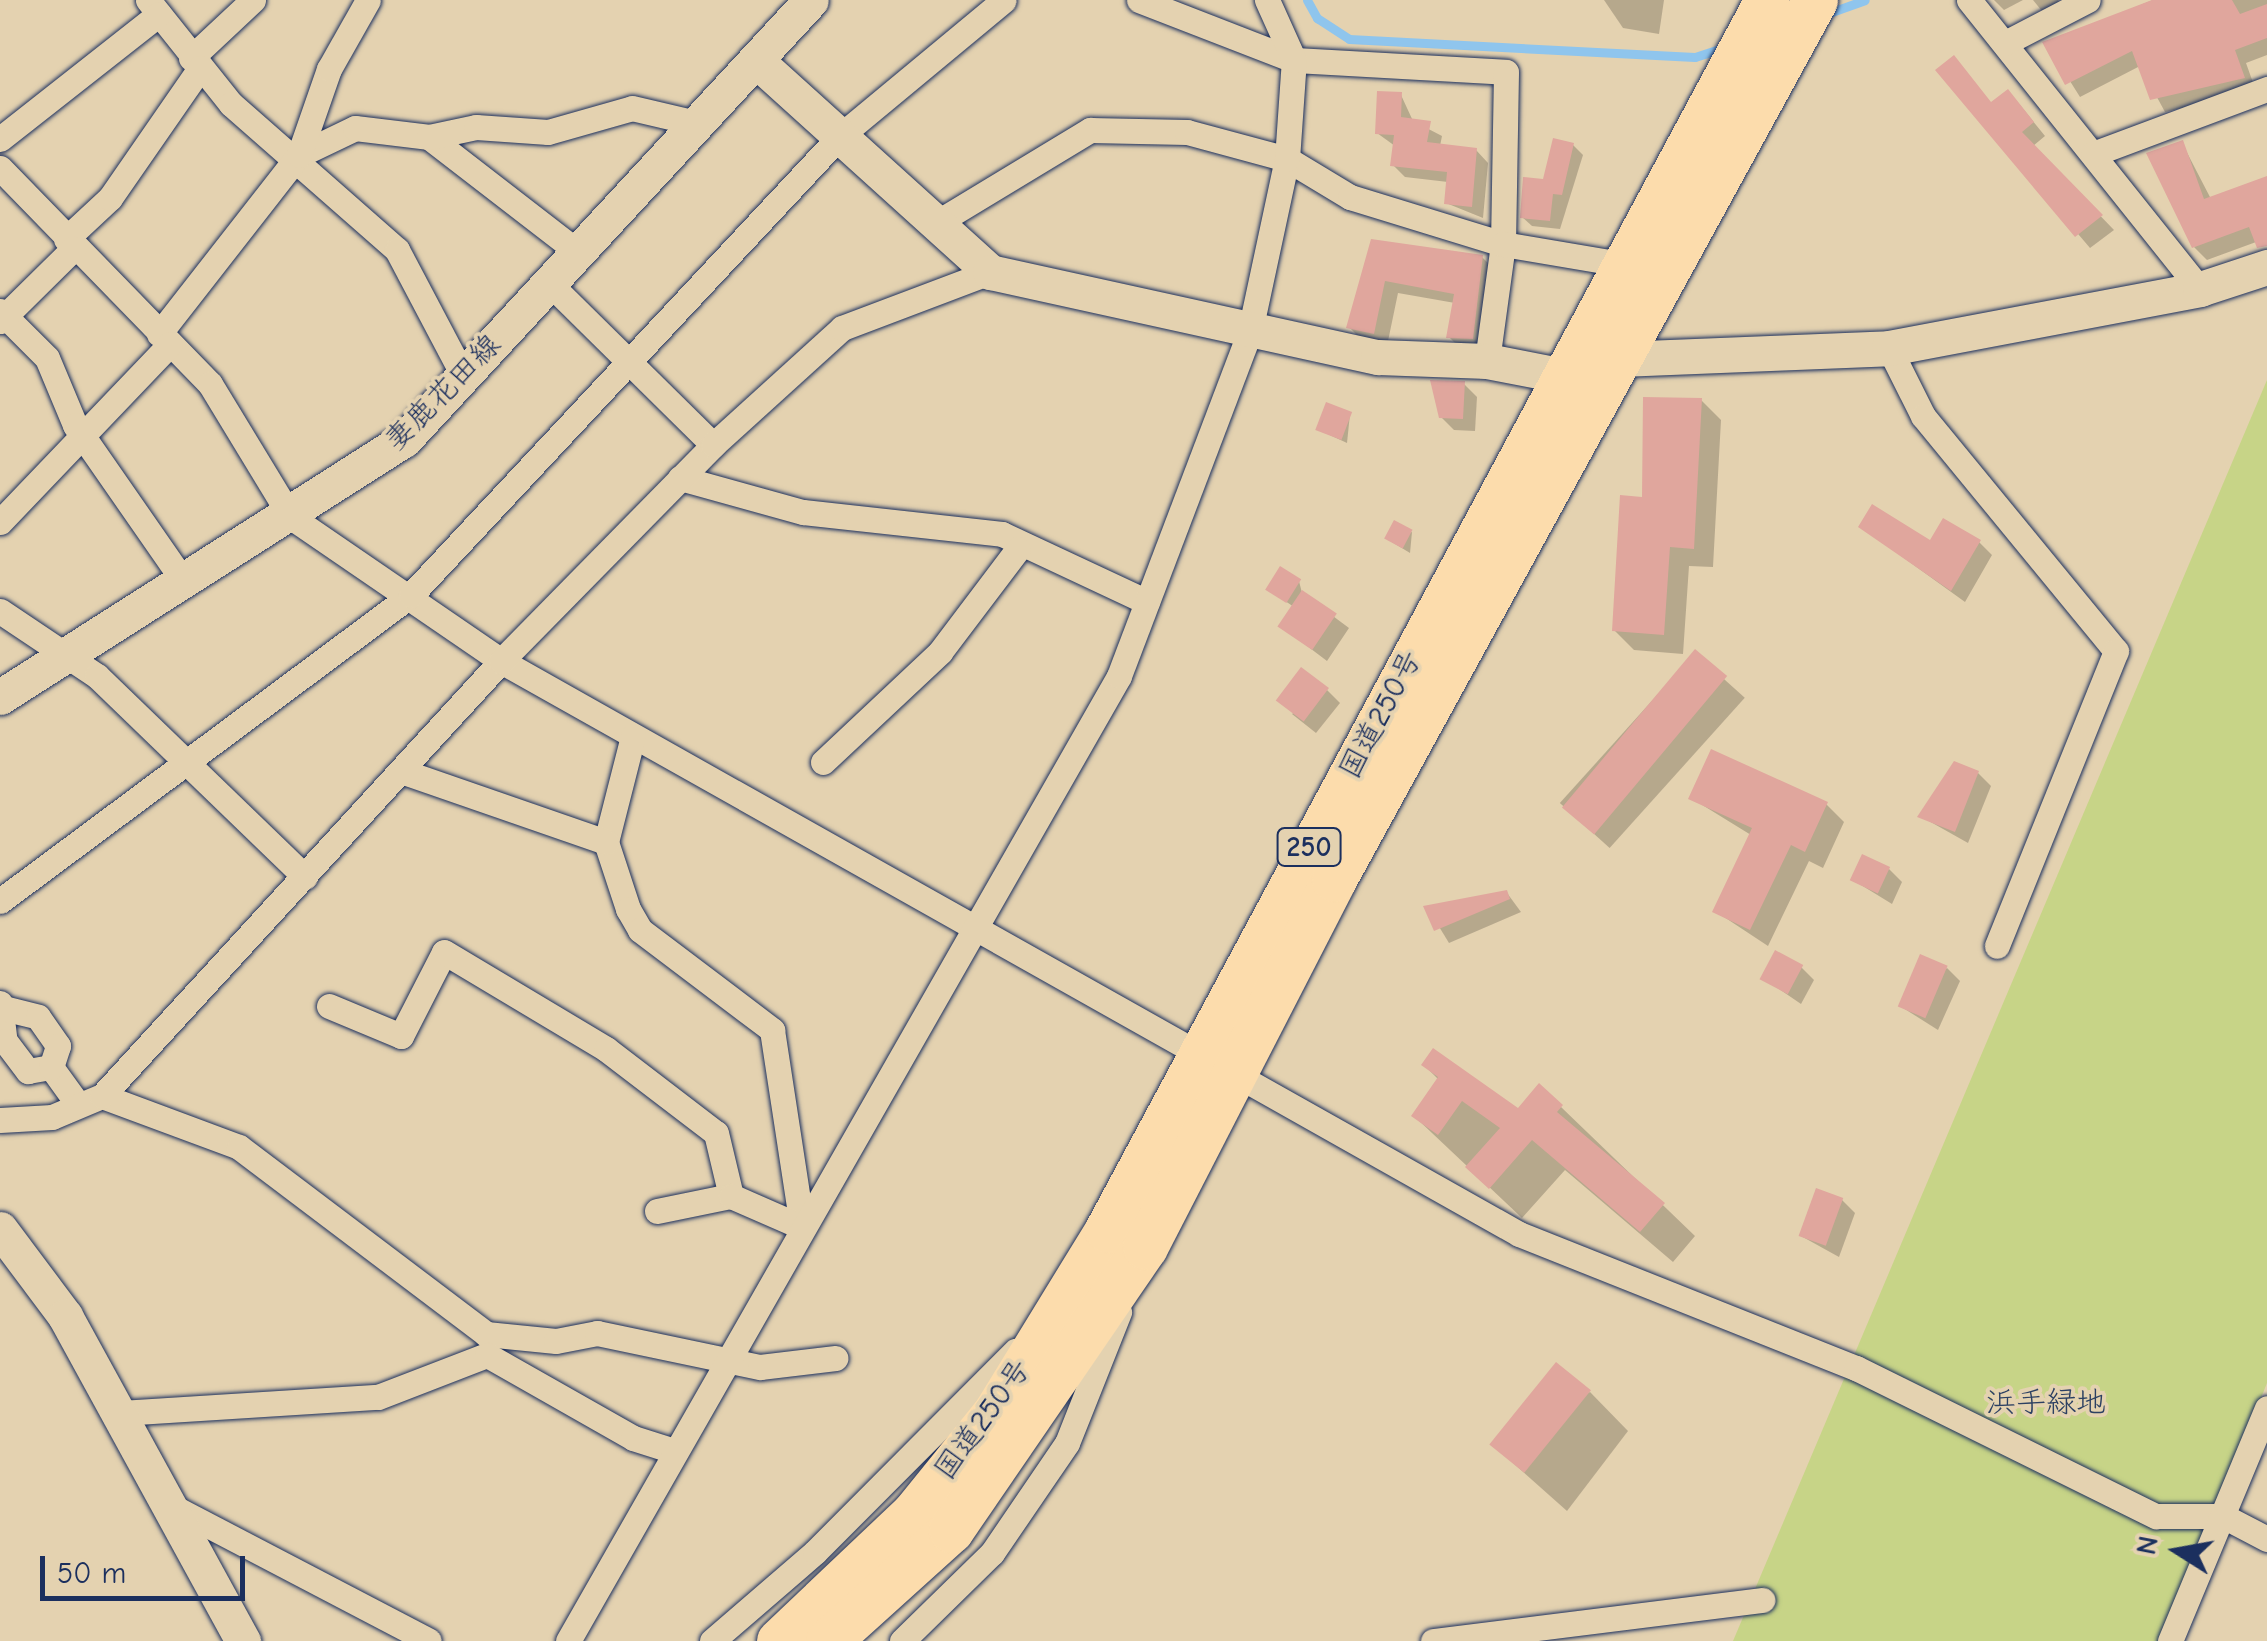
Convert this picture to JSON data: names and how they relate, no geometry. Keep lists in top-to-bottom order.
{
  "streets": {
    "highway": ["国道250号", "250"],
    "street": ["妻鹿花田線"]
  },
  "parks": ["浜手緑地"],
  "scale_bar": "50 m",
  "north": "left"
}
